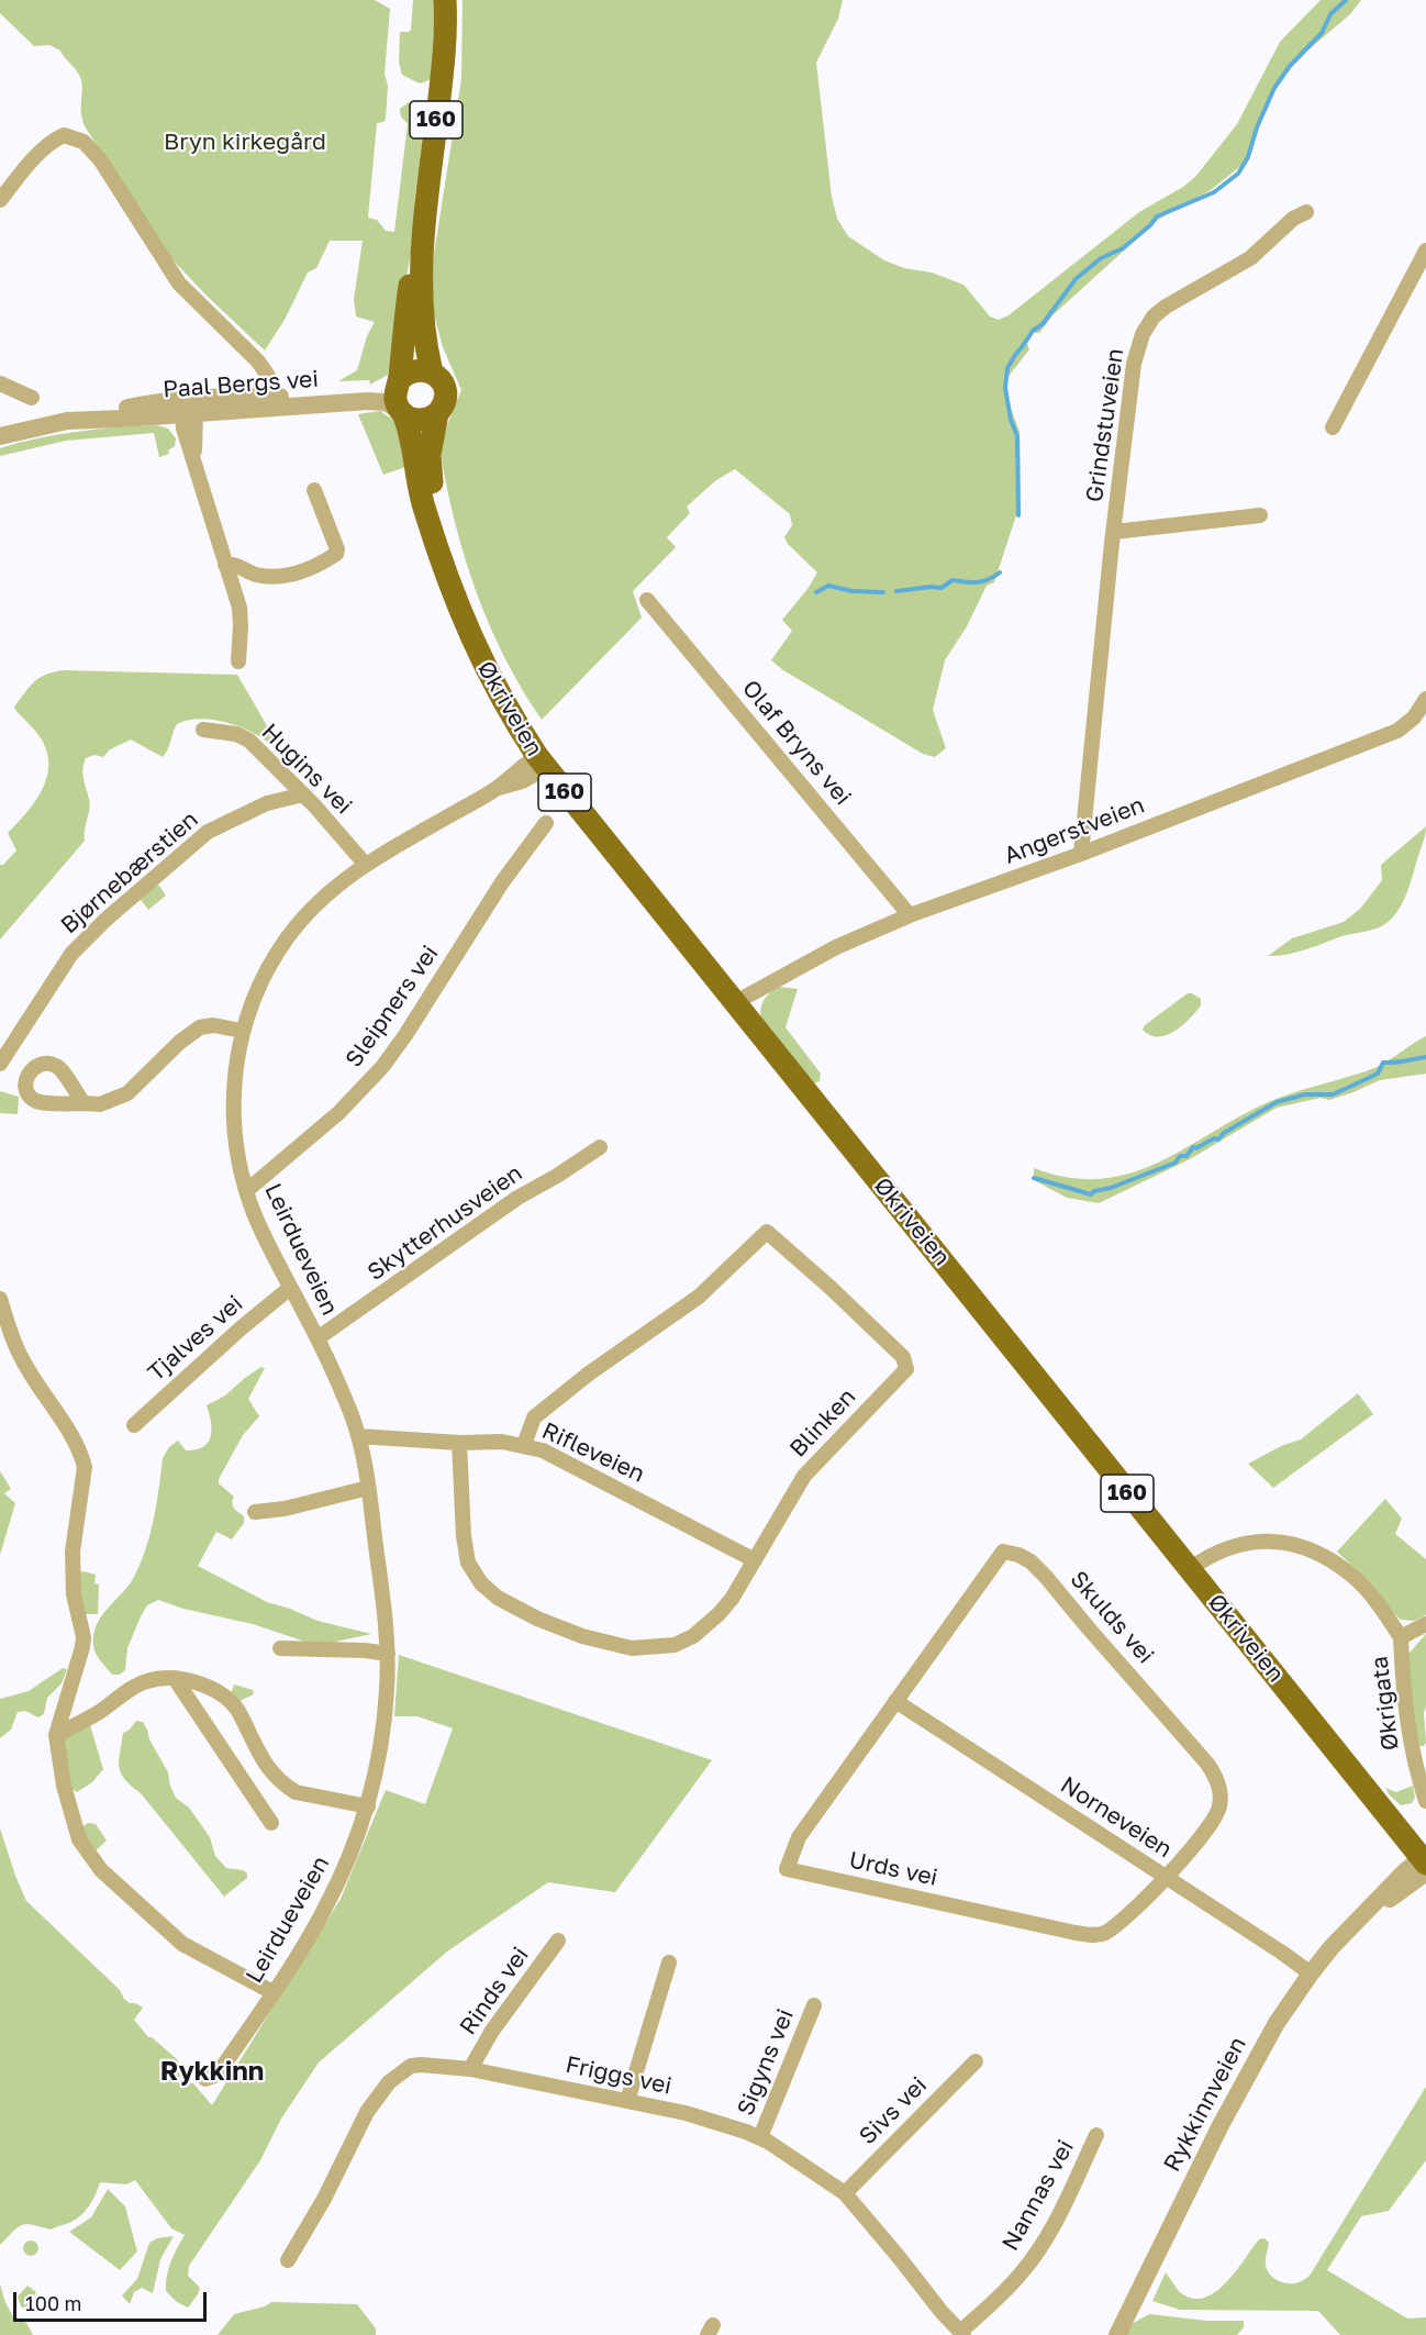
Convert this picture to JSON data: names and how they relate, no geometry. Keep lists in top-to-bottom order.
{
  "streets": {
    "main road": ["160", "Økriveien"],
    "street": [
      "Paal Bergs vei",
      "Grindstuveien",
      "Olaf Bryns vei",
      "Hugins vei",
      "Angerstveien",
      "Bjørnebærstien",
      "Sleipners vei",
      "Skytterhusveien",
      "Leirdueveien",
      "Tjalves vei",
      "Blinken",
      "Rifleveien",
      "Skulds vei",
      "Økrigata",
      "Norneveien",
      "Urds vei",
      "Rinds vei",
      "Sigyns vei",
      "Friggs vei",
      "Rykkinnveien",
      "Sivs vei",
      "Nannas vei"
    ]
  },
  "crossings": [
    ["160", "Paal Bergs vei"],
    ["160", "Økriveien"],
    ["Paal Bergs vei", "Økriveien"],
    ["Grindstuveien", "Angerstveien"],
    ["Økriveien", "Angerstveien"],
    ["Økriveien", "Leirdueveien"],
    ["Økriveien", "Rykkinnveien"],
    ["Olaf Bryns vei", "Angerstveien"],
    ["Hugins vei", "Bjørnebærstien"],
    ["Hugins vei", "Leirdueveien"],
    ["Sleipners vei", "Leirdueveien"],
    ["Skytterhusveien", "Leirdueveien"],
    ["Leirdueveien", "Tjalves vei"],
    ["Leirdueveien", "Rifleveien"],
    ["Blinken", "Rifleveien"],
    ["Skulds vei", "Norneveien"],
    ["Skulds vei", "Urds vei"],
    ["Norneveien", "Urds vei"],
    ["Norneveien", "Rykkinnveien"],
    ["Rinds vei", "Friggs vei"],
    ["Sigyns vei", "Friggs vei"],
    ["Friggs vei", "Sivs vei"],
    ["Friggs vei", "Nannas vei"]
  ],
  "districts": ["Rykkinn"],
  "parks": ["Bryn kirkegård"],
  "scale_bar": "100 m"
}
